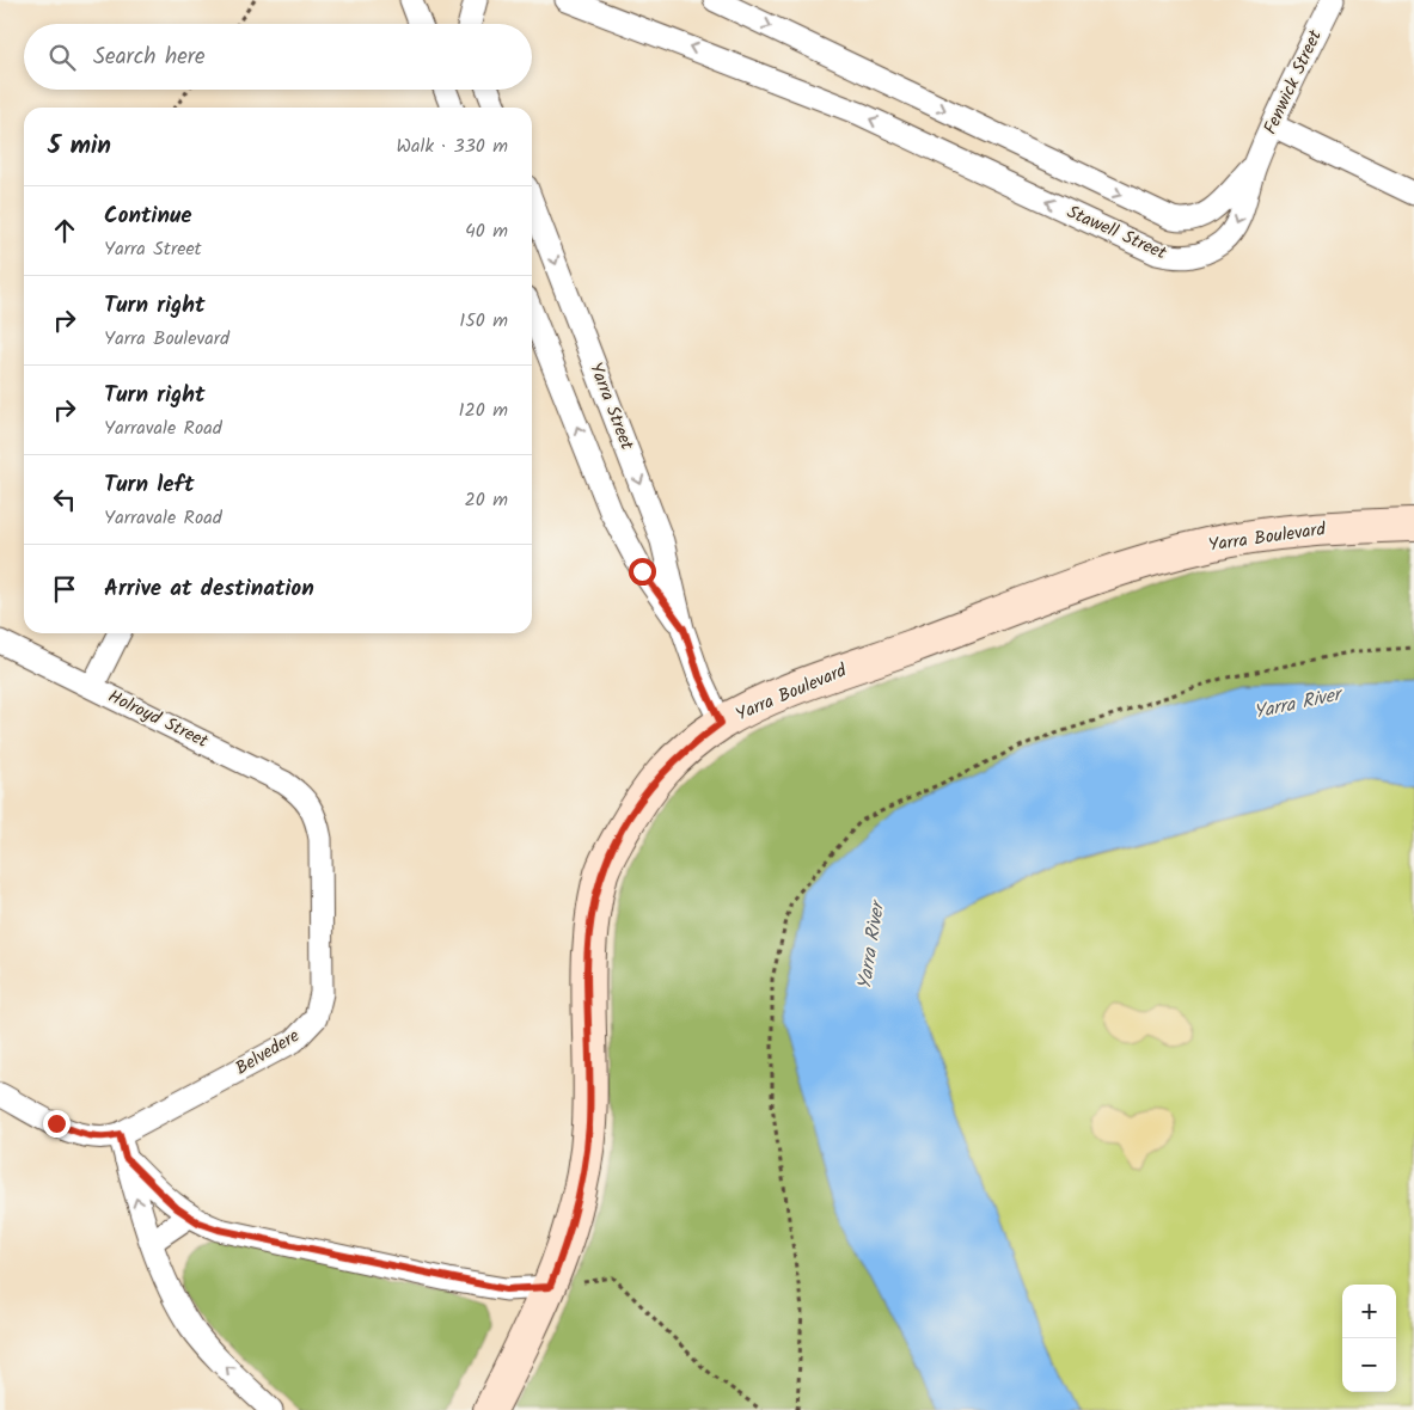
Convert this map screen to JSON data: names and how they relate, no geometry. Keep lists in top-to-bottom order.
{
  "streets": {
    "main road": ["Yarra Boulevard"],
    "street": [
      "Fenwick Street",
      "Stawell Street",
      "Yarra Street",
      "Holroyd Street",
      "Belvedere"
    ]
  },
  "crossings": [
    ["Fenwick Street", "Stawell Street"],
    ["Yarra Street", "Yarra Boulevard"],
    ["Holroyd Street", "Belvedere"]
  ],
  "water": ["Yarra River"],
  "page": {
    "search": "Search here",
    "heading": ["5 min", "Walk · 330 m"],
    "list": [
      ["Continue", "Yarra Street", "40 m"],
      ["Turn right", "Yarra Boulevard", "150 m"],
      ["Turn right", "Yarravale Road", "120 m"],
      ["Turn left", "Yarravale Road", "20 m"],
      "Arrive at destination"
    ],
    "map_buttons": ["+", "−"]
  }
}
